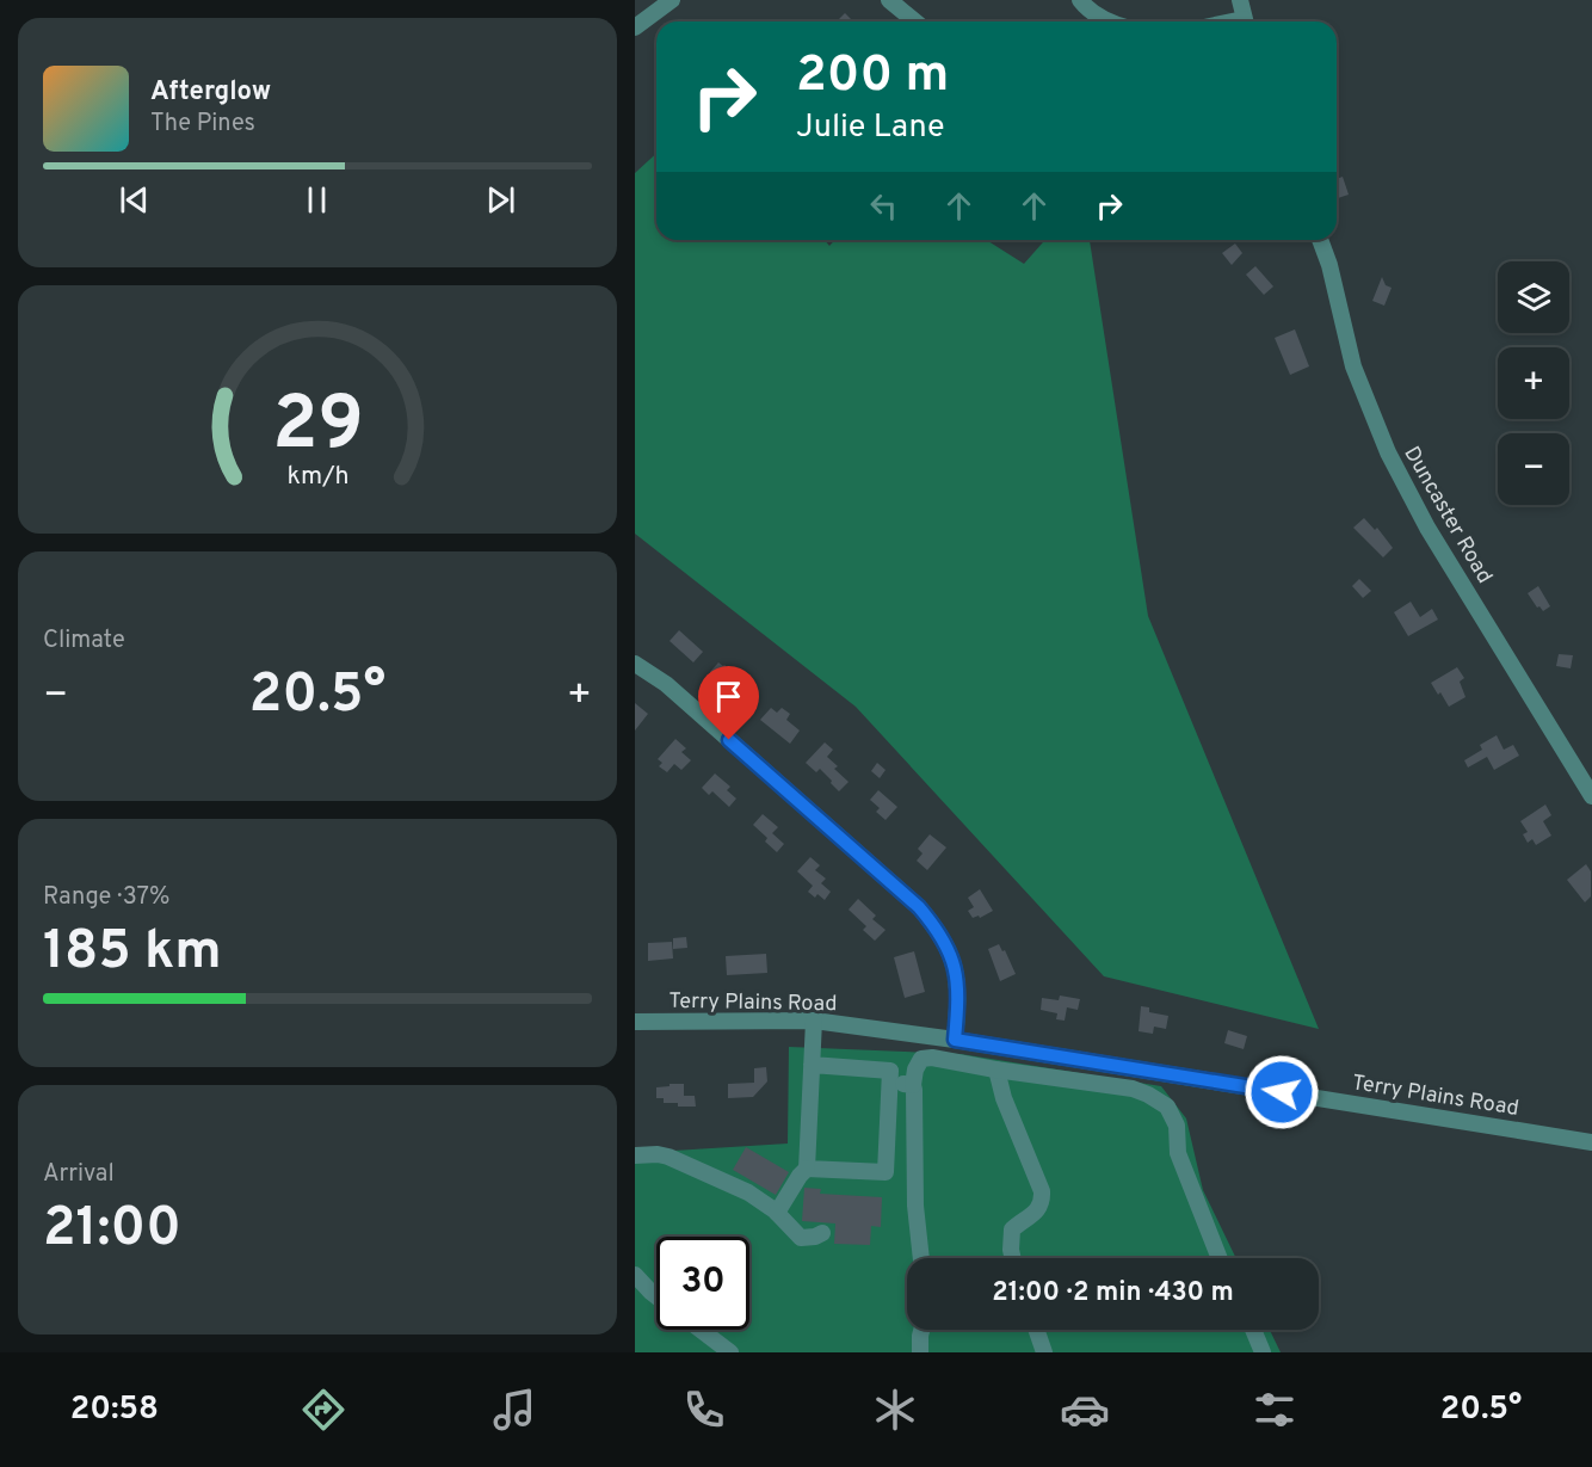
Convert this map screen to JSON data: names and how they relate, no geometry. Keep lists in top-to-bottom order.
{
  "streets": {
    "street": ["Duncaster Road", "Terry Plains Road"]
  },
  "page": {
    "turn": ["200 m", "Julie Lane"],
    "song": ["Afterglow", "The Pines"],
    "map_buttons": ["+", "−"],
    "tile": [
      "Climate",
      ["Range · 37%", "185 km"],
      ["Arrival", "21:00"]
    ],
    "heat": ["−", "20.5°", "+"],
    "limit": "30",
    "trip": "21:00 · 2 min · 430 m",
    "tabs": ["20:58", "20.5°"],
    "gauge": ["29", "km/h"]
  }
}
